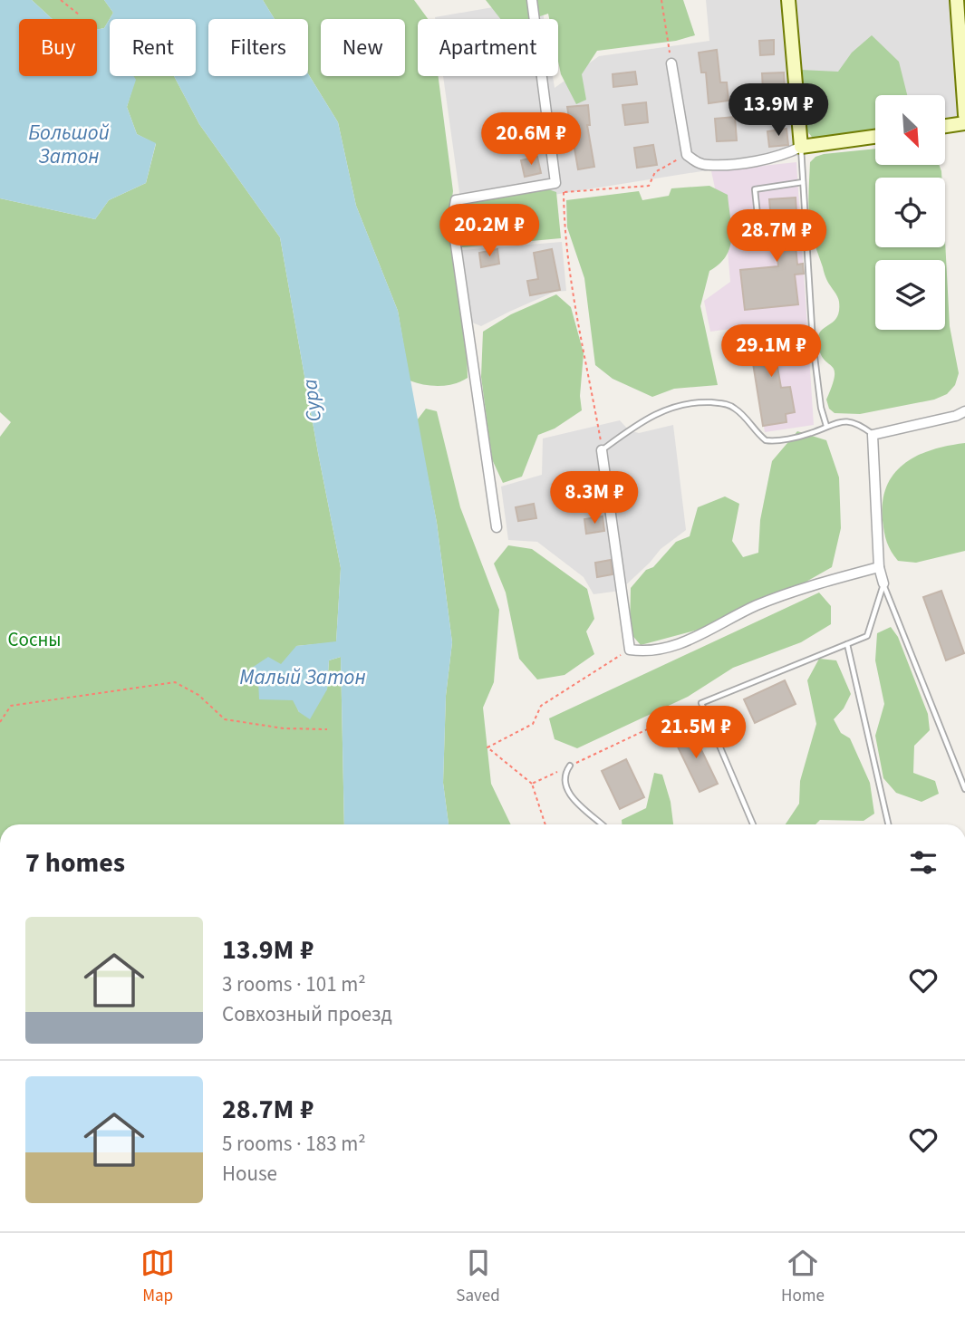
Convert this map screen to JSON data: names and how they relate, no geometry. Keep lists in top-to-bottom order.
{
  "water": ["Большой Затон", "Сура", "Малый Затон"],
  "parks": ["Сосны"],
  "north": "bottom right",
  "page": {
    "chip": [
      "Buy",
      "Rent",
      "Filters",
      "New",
      "Apartment"
    ],
    "price": [
      "13.9M ₽",
      "20.6M ₽",
      "20.2M ₽",
      "28.7M ₽",
      "29.1M ₽",
      "8.3M ₽",
      "21.5M ₽"
    ],
    "heading": "7 homes",
    "list": [
      {
        "name": "13.9M ₽",
        "note": "3 rooms · 101 m² · Совхозный проезд"
      },
      {
        "name": "28.7M ₽",
        "note": "5 rooms · 183 m² · House"
      }
    ],
    "tabs": ["Map", "Saved", "Home"]
  }
}
